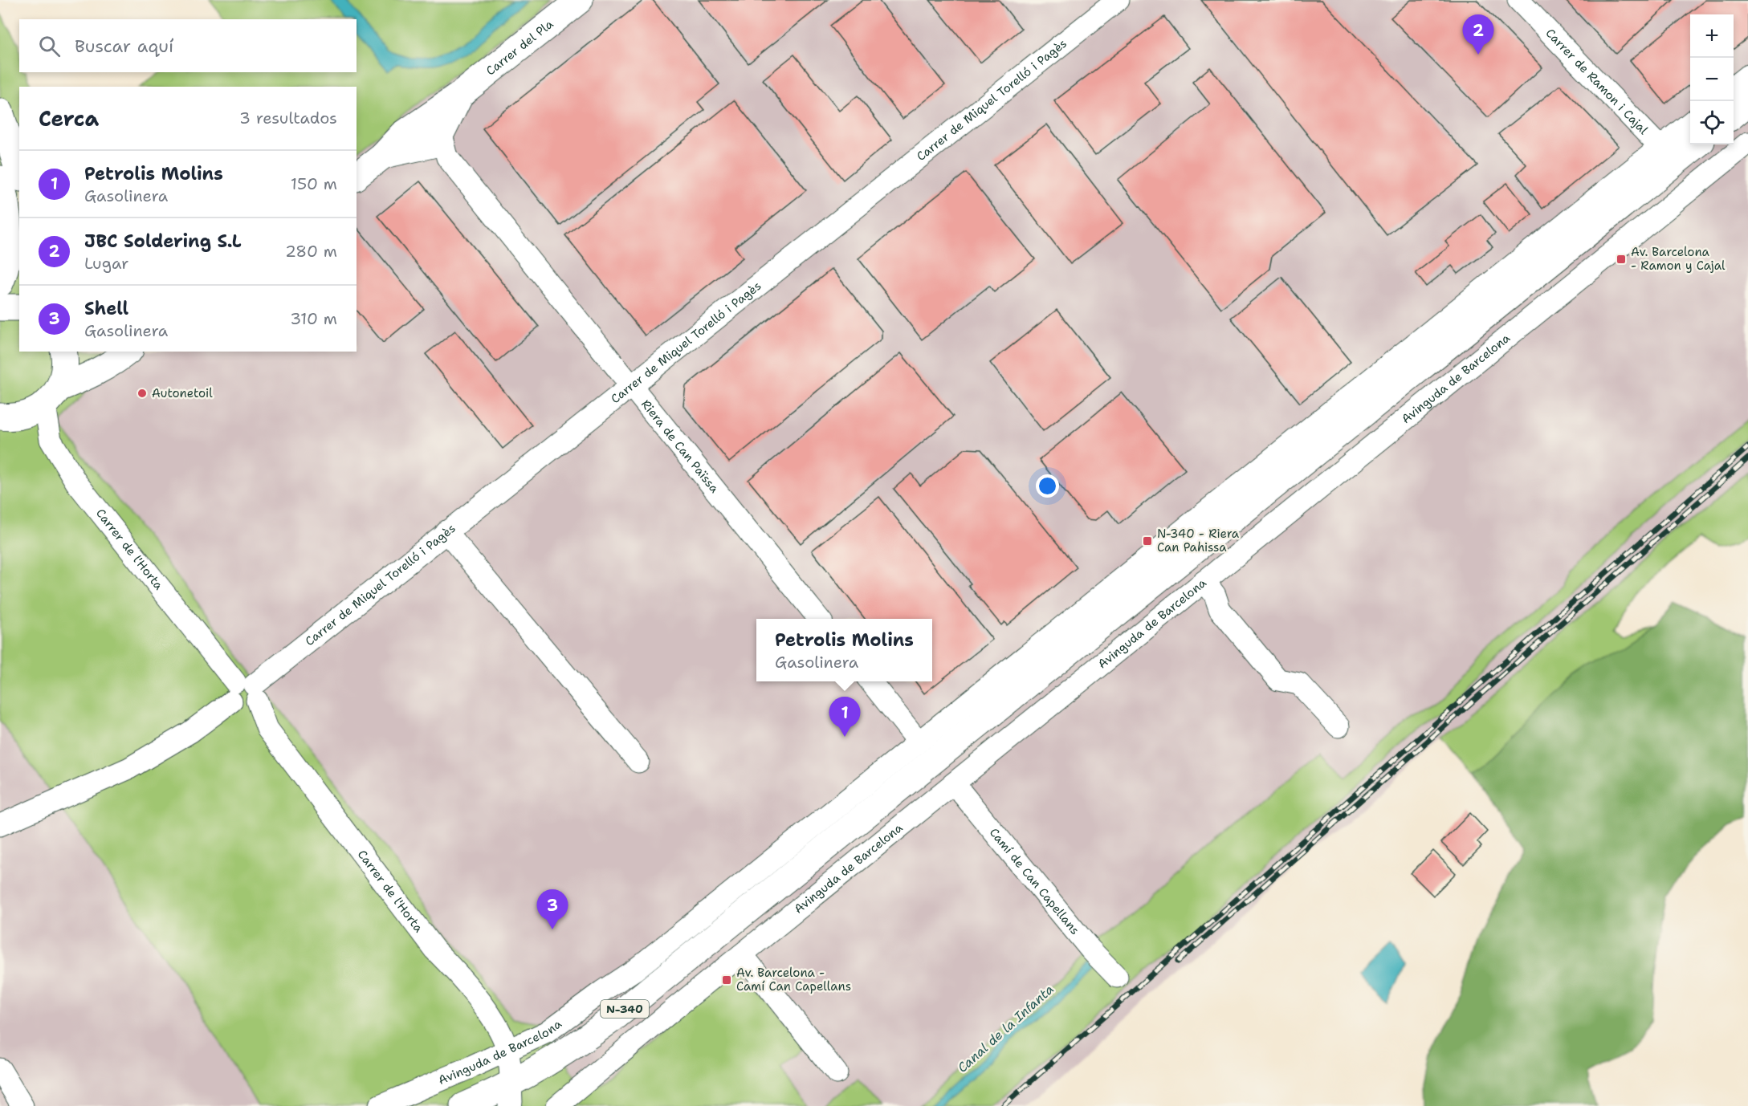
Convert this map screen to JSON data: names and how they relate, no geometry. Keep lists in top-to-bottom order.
{
  "streets": {
    "main road": ["Carrer del Pla", "Avinguda de Barcelona", "N-340"],
    "street": [
      "Carrer de Ramon i Cajal",
      "Carrer de Miquel Torelló i Pagès",
      "Riera de Can Païssa",
      "Carrer de l'Horta",
      "Camí de Can Capellans"
    ]
  },
  "crossings": [
    ["Carrer del Pla", "Riera de Can Païssa"],
    ["Carrer de Ramon i Cajal", "Avinguda de Barcelona"],
    ["Carrer de Miquel Torelló i Pagès", "Riera de Can Païssa"],
    ["Carrer de Miquel Torelló i Pagès", "Carrer de l'Horta"],
    ["Avinguda de Barcelona", "Carrer de l'Horta"],
    ["Avinguda de Barcelona", "Camí de Can Capellans"]
  ],
  "water": ["Canal de la Infanta"],
  "places": {
    "transit": ["Av. Barcelona - Ramon y Cajal", "N-340 - Riera Can Pahissa", "Av. Barcelona - Camí Can Capellans"],
    "other": ["Autonetoil"]
  },
  "page": {
    "map_buttons": ["+", "−"],
    "pins": ["2", "1", "3"],
    "search": "Buscar aquí",
    "heading": ["Cerca", "3 resultados"],
    "list": [
      {
        "mark": "1",
        "name": "Petrolis Molins",
        "note": "Gasolinera",
        "value": "150 m"
      },
      {
        "mark": "2",
        "name": "JBC Soldering S.L",
        "note": "Lugar",
        "value": "280 m"
      },
      {
        "mark": "3",
        "name": "Shell",
        "note": "Gasolinera",
        "value": "310 m"
      }
    ],
    "popup": ["Petrolis Molins", "Gasolinera"]
  }
}
